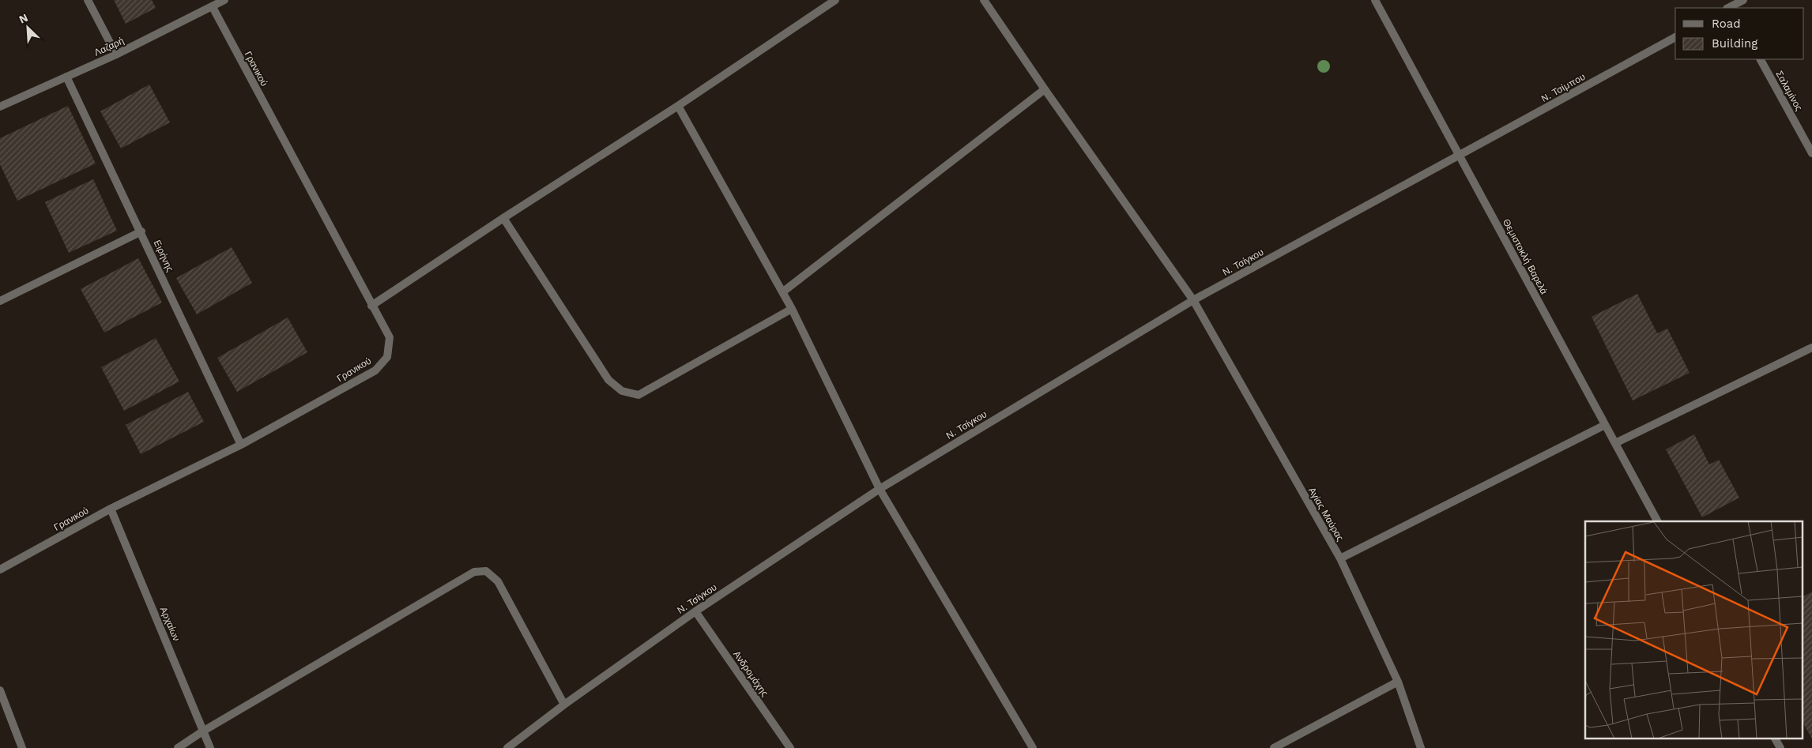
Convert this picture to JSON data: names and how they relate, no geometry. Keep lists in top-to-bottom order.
{
  "streets": {
    "street": [
      "Λαζαρή",
      "Γρανικού",
      "N. Τσίμπου",
      "Σαλαμίνος",
      "Ειρήνης",
      "Θεμιστοκλή Βαρελά",
      "Ν. Τσίγκου",
      "Αγίας Μαύρας",
      "Αρχαίων",
      "Ανδρομάχης"
    ]
  },
  "crossings": [
    ["Λαζαρή", "Γρανικού"],
    ["Λαζαρή", "Ειρήνης"],
    ["Γρανικού", "Ειρήνης"],
    ["Γρανικού", "Αρχαίων"],
    ["N. Τσίμπου", "Θεμιστοκλή Βαρελά"],
    ["N. Τσίμπου", "Ν. Τσίγκου"],
    ["Θεμιστοκλή Βαρελά", "Ν. Τσίγκου"],
    ["Ν. Τσίγκου", "Αγίας Μαύρας"],
    ["Ν. Τσίγκου", "Ανδρομάχης"]
  ],
  "legend": ["Road", "Building"],
  "north": "top left"
}
